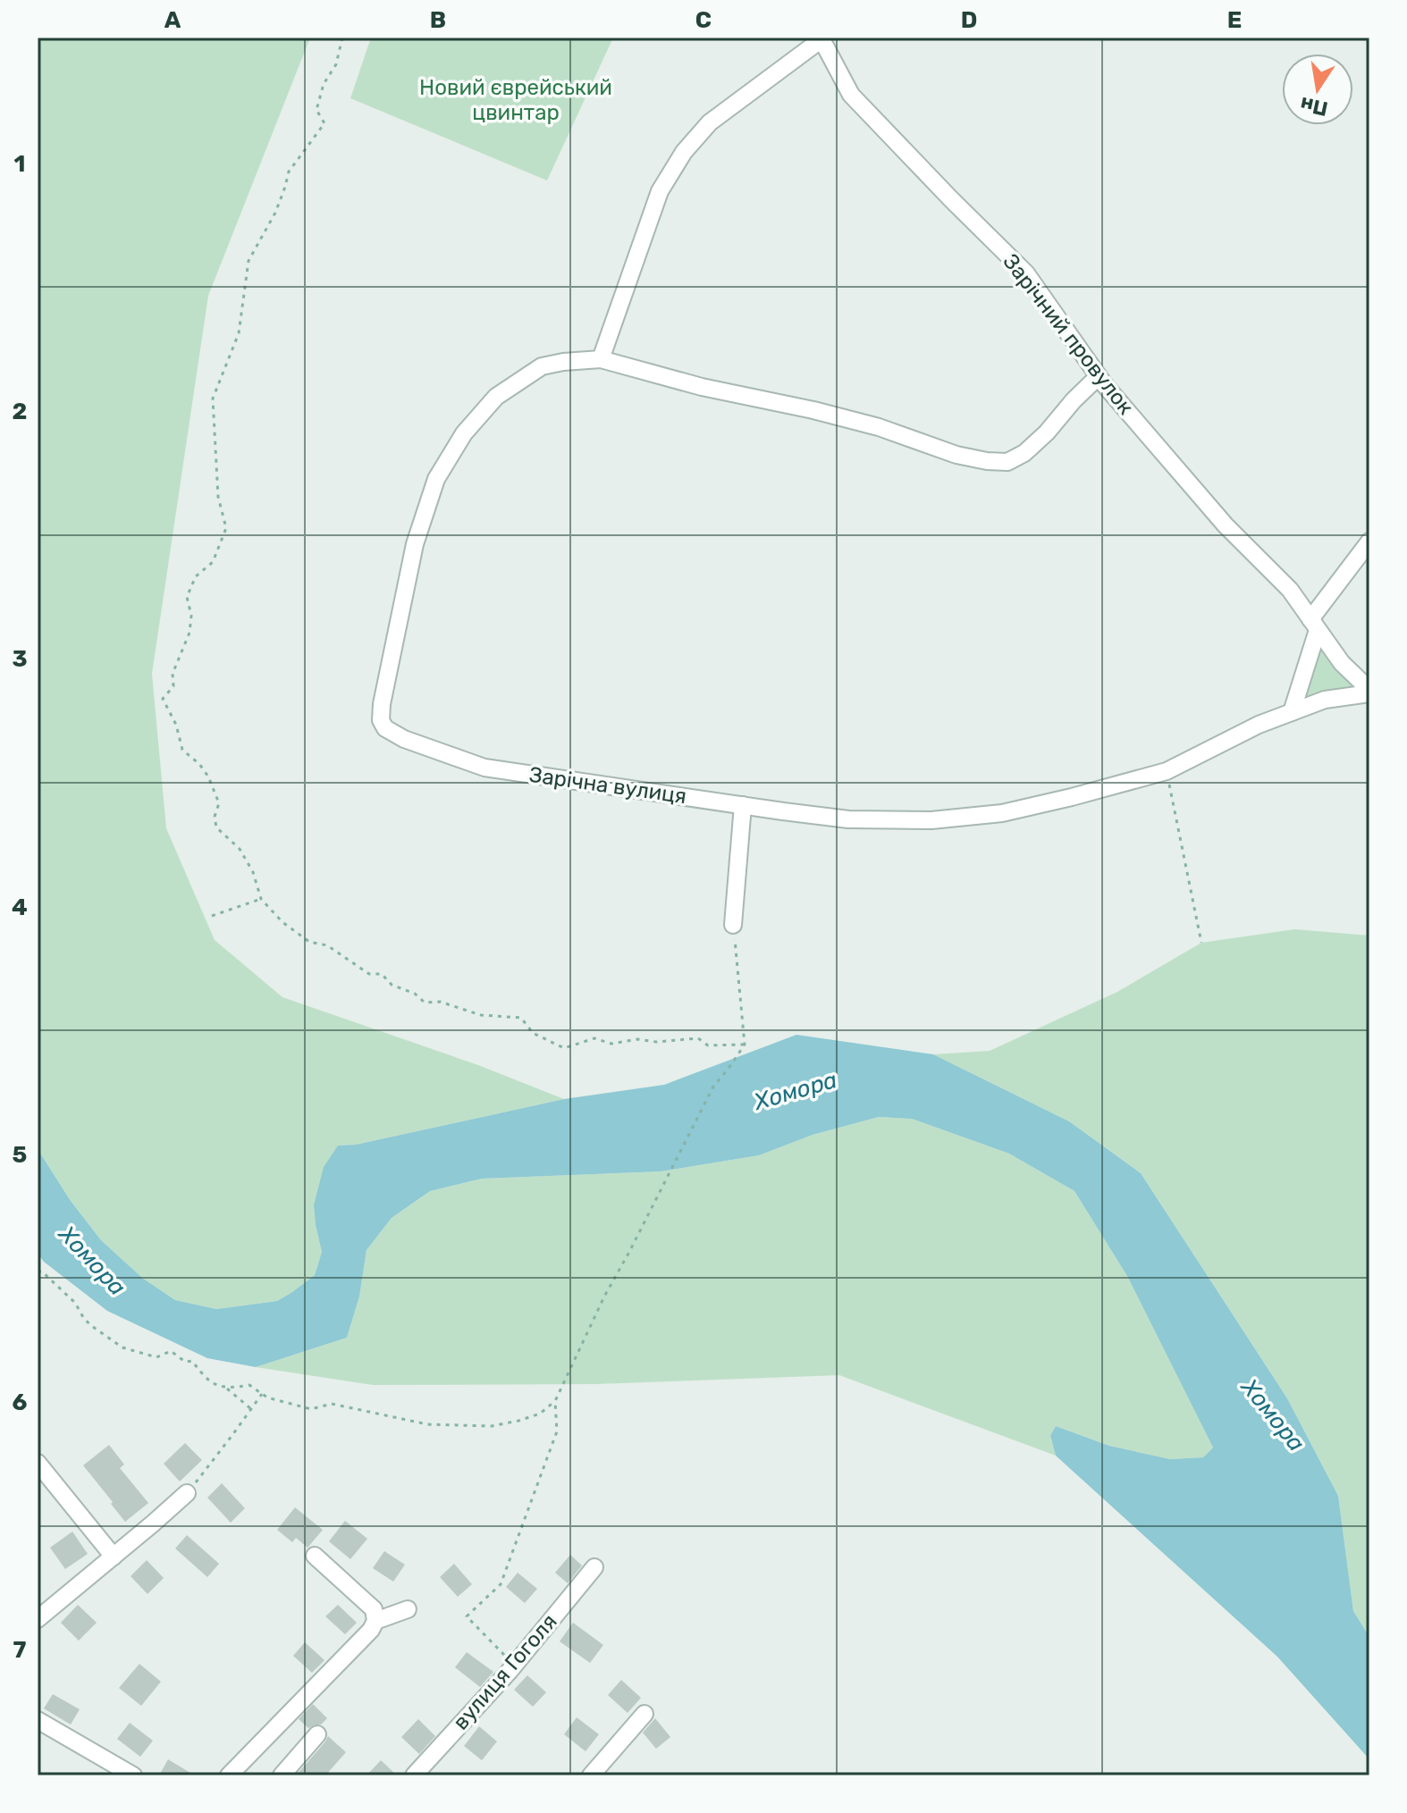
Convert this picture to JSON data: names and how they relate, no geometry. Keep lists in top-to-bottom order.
{
  "streets": {
    "street": ["Зарічний провулок", "Зарічна вулиця", "вулиця Гоголя"]
  },
  "crossings": [
    ["Зарічний провулок", "Зарічна вулиця"]
  ],
  "water": ["Хомора"],
  "parks": ["Новий єврейський цвинтар"],
  "north": "bottom",
  "grid": {
    "columns": [
      "A",
      "B",
      "C",
      "D",
      "E"
    ],
    "rows": [
      "1",
      "2",
      "3",
      "4",
      "5",
      "6",
      "7"
    ]
  }
}
